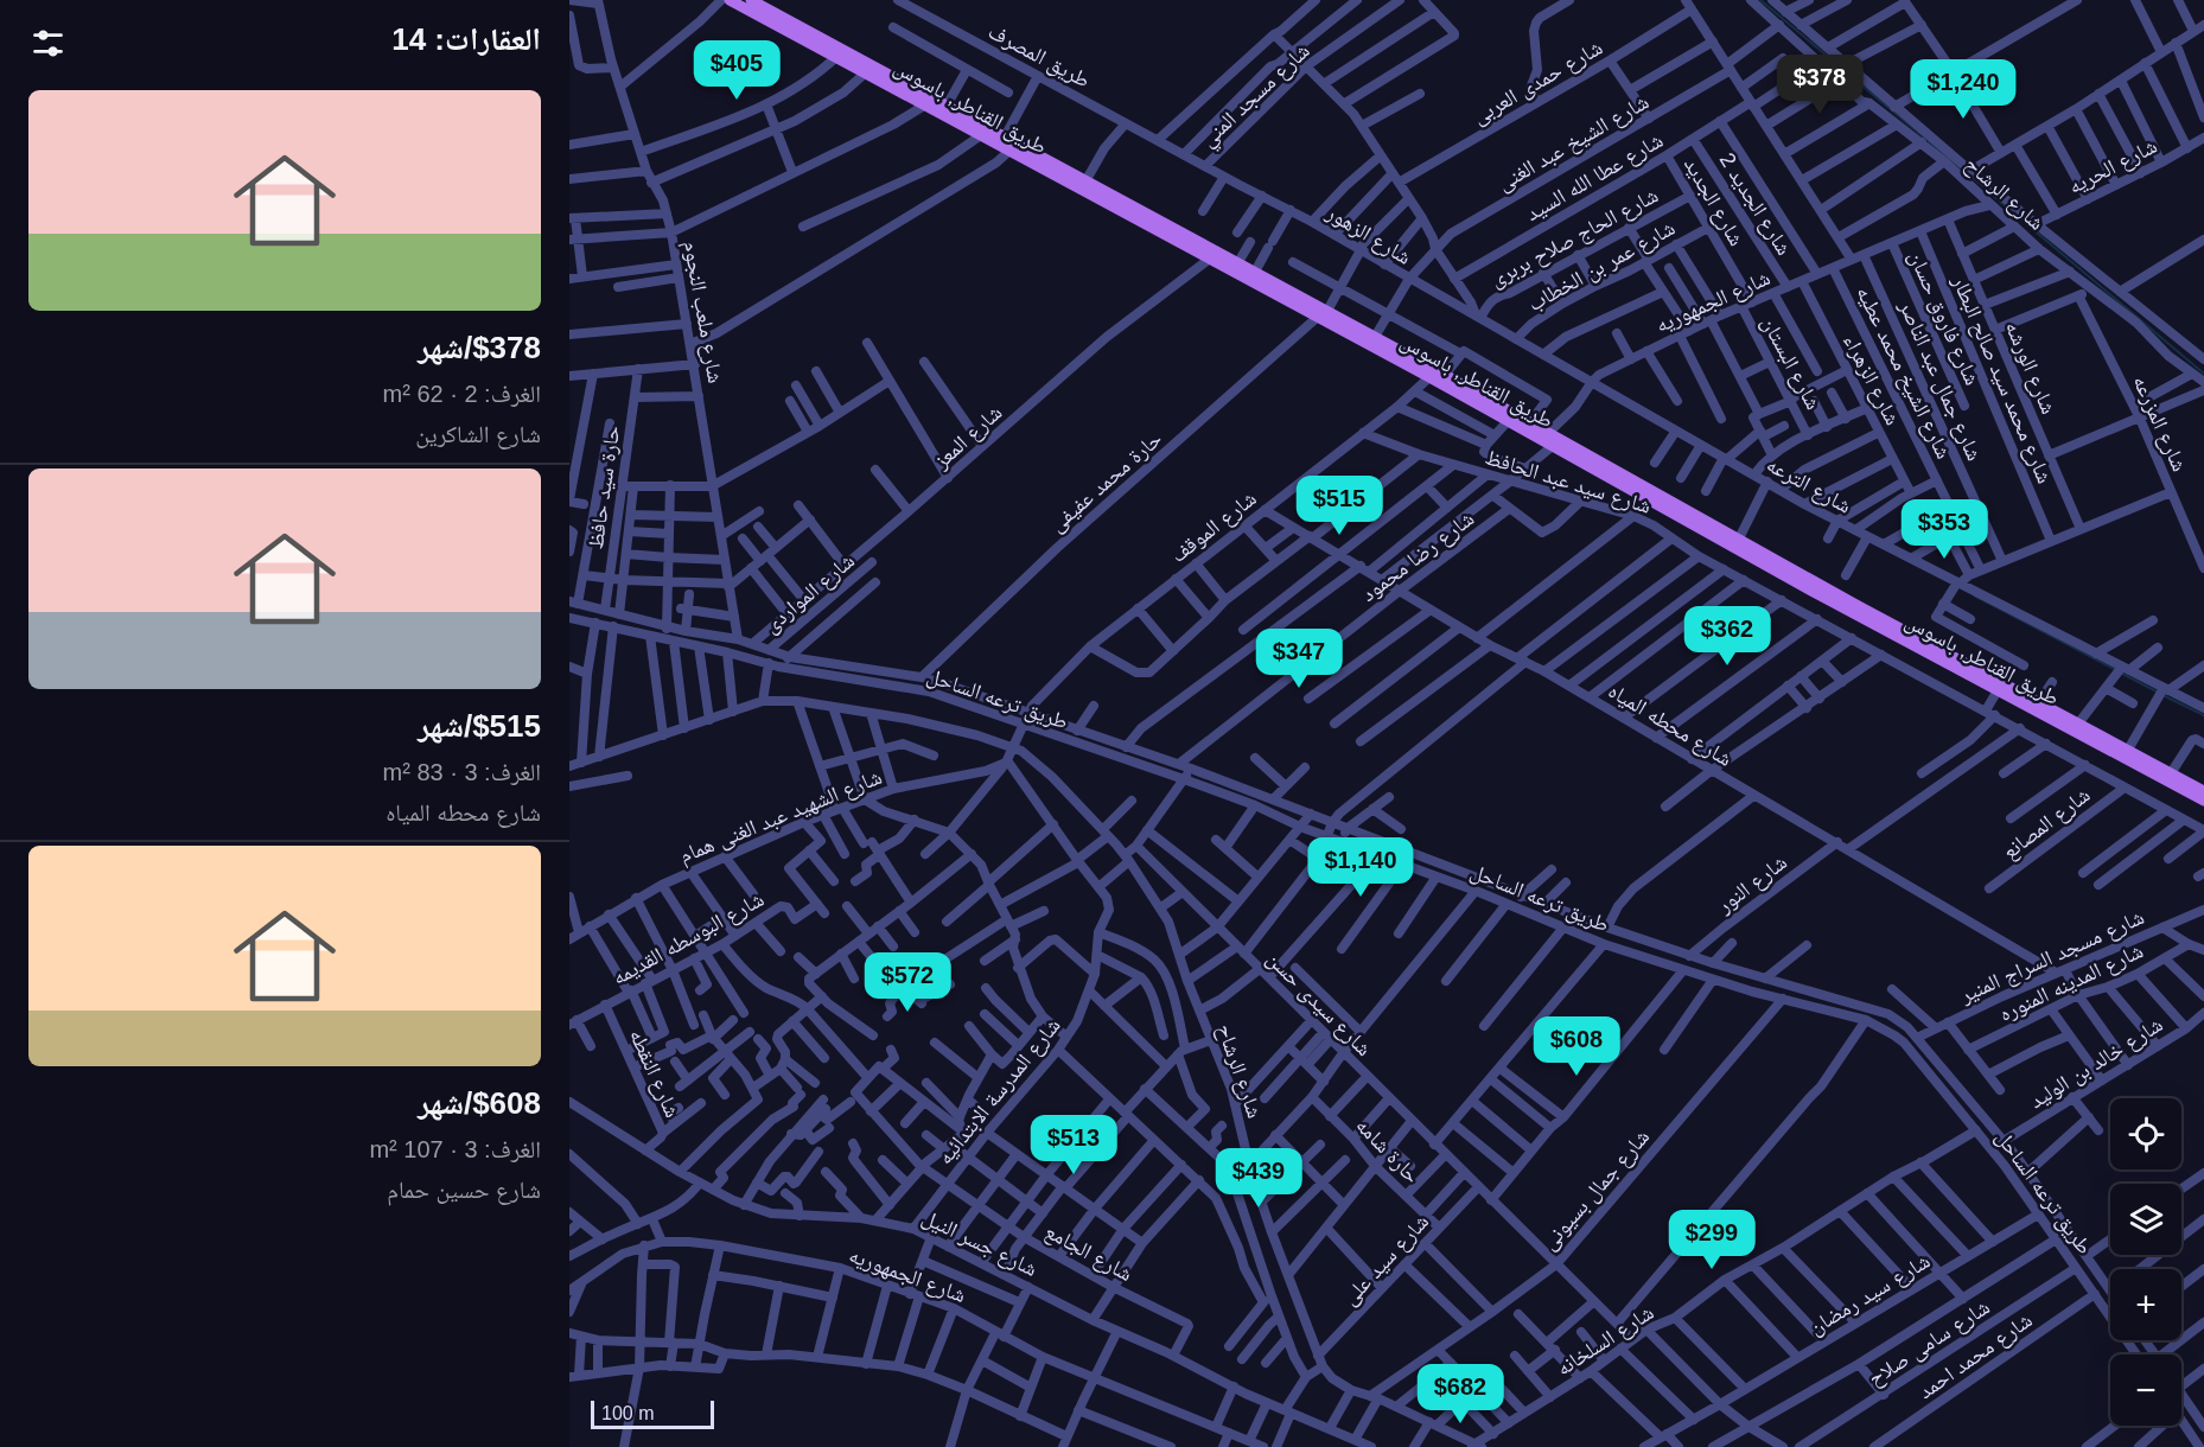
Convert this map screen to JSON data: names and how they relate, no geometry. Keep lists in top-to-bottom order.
{
  "streets": {
    "main road": ["طريق القناطر, باسوس"],
    "street": [
      "طريق المصرف",
      "شارع حمدى العربى",
      "شارع مسجد المني",
      "شارع الشيخ عبد الغنى",
      "شارع الحريه",
      "شارع عطا الله السيد",
      "شارع الرشاح",
      "شارع الجديد",
      "شارع الجديد 2",
      "شارع الزهور",
      "شارع الحاج صلاح بربرى",
      "شارع عمر بن الخطاب",
      "شارع الجمهوريه",
      "شارع ملعب النجوم",
      "شارع فاروق حسان",
      "شارع البستان",
      "شارع الورشه",
      "شارع الشيخ محمد عطيه",
      "شارع الزهراء",
      "شارع محمد سيد صالح البطار",
      "شارع جمال عبد الناصر",
      "شارع المزرعه",
      "شارع المعز",
      "حارة محمد عفيفى",
      "شارع سيد عبد الحافظ",
      "شارع الترعه",
      "حارة سيد حافظ",
      "شارع الموقف",
      "شارع رضا محمود",
      "شارع المواردى",
      "طريق ترعه الساحل",
      "شارع محطه المياه",
      "شارع الشهيد عبد الغنى همام",
      "شارع المصانع",
      "شارع النور",
      "شارع البوسطه القديمه",
      "شارع مسجد السراج المنير",
      "شارع المدينه المنوره",
      "شارع سيدى حسن",
      "شارع خالد بن الوليد",
      "شارع النقطه",
      "شارع المدرسة الابتدائيه",
      "حارة شامه",
      "شارع جمال بسيونى",
      "شارع جسر النيل",
      "شارع الجامع",
      "شارع سيد على",
      "شارع سيد رمضان",
      "شارع السلخانه",
      "شارع سامى صلاح",
      "شارع محمد احمد"
    ]
  },
  "crossings": [
    ["طريق المصرف", "شارع الزهور"],
    ["شارع مسجد المني", "شارع الزهور"],
    ["طريق القناطر, باسوس", "شارع الشيخ عبد الغنى"],
    ["طريق القناطر, باسوس", "شارع المعز"],
    ["طريق القناطر, باسوس", "حارة محمد عفيفى"],
    ["طريق القناطر, باسوس", "شارع الموقف"],
    ["شارع الشيخ عبد الغنى", "شارع الرشاح"],
    ["شارع الشيخ عبد الغنى", "شارع الزهور"],
    ["شارع الحريه", "شارع الرشاح"],
    ["شارع عطا الله السيد", "شارع الرشاح"],
    ["شارع عطا الله السيد", "شارع الجديد"],
    ["شارع عطا الله السيد", "شارع الجديد 2"],
    ["شارع الرشاح", "شارع الجمهوريه"],
    ["شارع الرشاح", "شارع جمال بسيونى"],
    ["شارع الرشاح", "شارع سيد على"],
    ["شارع الرشاح", "شارع السلخانه"],
    ["شارع الجديد", "شارع الحاج صلاح بربرى"],
    ["شارع الجديد", "شارع عمر بن الخطاب"],
    ["شارع الجديد", "شارع الجمهوريه"],
    ["شارع الجديد 2", "شارع الجمهوريه"],
    ["شارع الزهور", "شارع الحاج صلاح بربرى"],
    ["شارع الزهور", "شارع عمر بن الخطاب"],
    ["شارع الزهور", "شارع الجمهوريه"],
    ["شارع الزهور", "شارع الترعه"],
    ["شارع الجمهوريه", "شارع فاروق حسان"],
    ["شارع الجمهوريه", "شارع البستان"],
    ["شارع الجمهوريه", "شارع الورشه"],
    ["شارع الجمهوريه", "شارع الشيخ محمد عطيه"],
    ["شارع الجمهوريه", "شارع الزهراء"],
    ["شارع الجمهوريه", "شارع محمد سيد صالح البطار"],
    ["شارع الجمهوريه", "شارع جمال عبد الناصر"],
    ["شارع الجمهوريه", "شارع الترعه"],
    ["شارع ملعب النجوم", "طريق ترعه الساحل"],
    ["شارع المعز", "طريق ترعه الساحل"],
    ["حارة محمد عفيفى", "طريق ترعه الساحل"],
    ["شارع سيد عبد الحافظ", "شارع الموقف"],
    ["شارع سيد عبد الحافظ", "شارع المصانع"],
    ["حارة سيد حافظ", "طريق ترعه الساحل"],
    ["شارع الموقف", "طريق ترعه الساحل"],
    ["شارع الموقف", "شارع محطه المياه"],
    ["شارع رضا محمود", "طريق ترعه الساحل"],
    ["شارع رضا محمود", "شارع محطه المياه"],
    ["شارع المواردى", "طريق ترعه الساحل"],
    ["طريق ترعه الساحل", "شارع النور"],
    ["طريق ترعه الساحل", "شارع مسجد السراج المنير"],
    ["طريق ترعه الساحل", "شارع خالد بن الوليد"],
    ["طريق ترعه الساحل", "شارع جمال بسيونى"],
    ["طريق ترعه الساحل", "شارع سيد رمضان"],
    ["طريق ترعه الساحل", "شارع السلخانه"],
    ["طريق ترعه الساحل", "شارع سامى صلاح"],
    ["طريق ترعه الساحل", "شارع محمد احمد"],
    ["شارع محطه المياه", "شارع النور"],
    ["شارع محطه المياه", "شارع مسجد السراج المنير"],
    ["شارع الشهيد عبد الغنى همام", "شارع المدرسة الابتدائيه"],
    ["شارع البوسطه القديمه", "شارع النقطه"],
    ["شارع سيدى حسن", "شارع جمال بسيونى"],
    ["شارع سيدى حسن", "شارع سيد على"],
    ["شارع سيدى حسن", "شارع السلخانه"],
    ["شارع النقطه", "شارع جسر النيل"],
    ["شارع المدرسة الابتدائيه", "شارع جسر النيل"],
    ["شارع المدرسة الابتدائيه", "شارع الجامع"],
    ["حارة شامه", "شارع سيد على"],
    ["شارع جسر النيل", "شارع الجامع"]
  ],
  "scale_bar": "100 m",
  "page": {
    "heading": "العقارات: 14",
    "price": [
      "$405",
      "$378",
      "$1,240",
      "$515",
      "$353",
      "$362",
      "$347",
      "$1,140",
      "$572",
      "$608",
      "$513",
      "$439",
      "$299",
      "$682"
    ],
    "list": [
      {
        "name": "$378/شهر",
        "note": "الغرف: 2 · 62 m² · شارع الشاكرين"
      },
      {
        "name": "$515/شهر",
        "note": "الغرف: 3 · 83 m² · شارع محطه المياه"
      },
      {
        "name": "$608/شهر",
        "note": "الغرف: 3 · 107 m² · شارع حسين حمام"
      }
    ],
    "map_buttons": ["+", "−"],
    "scale": "100 m"
  }
}
